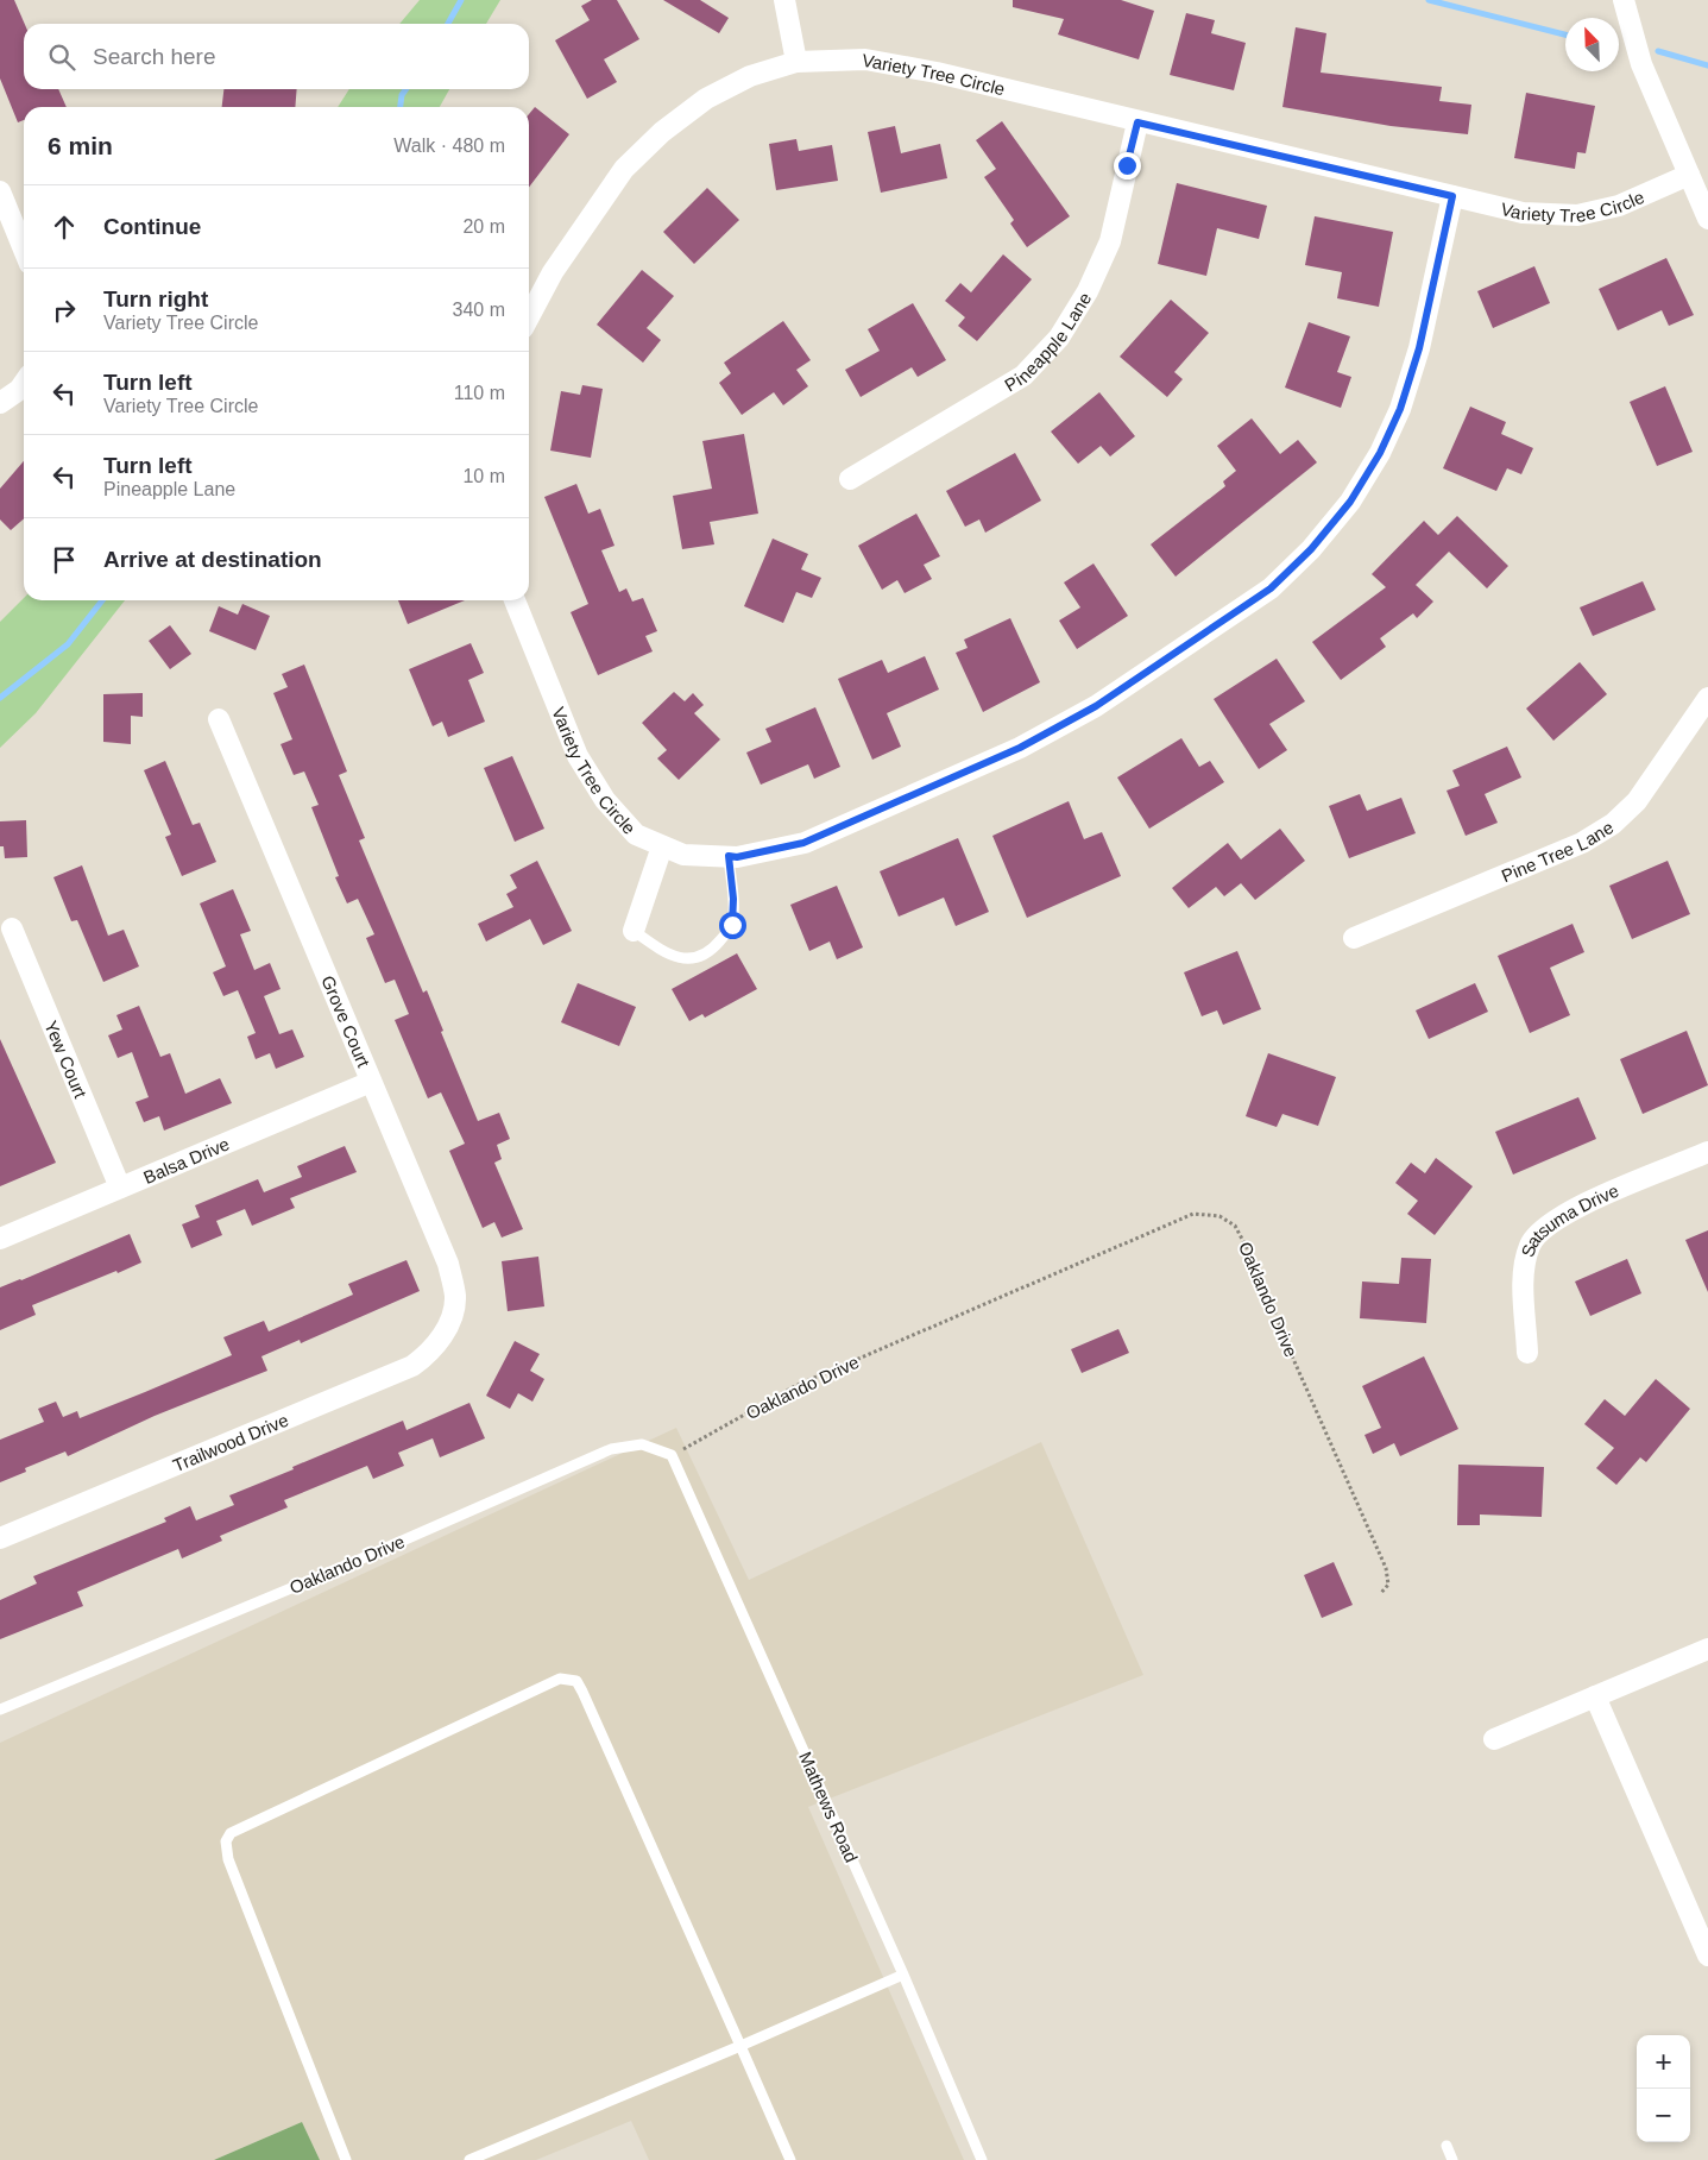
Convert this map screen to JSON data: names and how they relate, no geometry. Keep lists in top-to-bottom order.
{
  "streets": {
    "street": [
      "Variety Tree Circle",
      "Pineapple Lane",
      "Pine Tree Lane",
      "Grove Court",
      "Yew Court",
      "Balsa Drive",
      "Satsuma Drive",
      "Trailwood Drive"
    ],
    "lane": ["Oaklando Drive", "Mathews Road"]
  },
  "crossings": [
    ["Variety Tree Circle", "Pineapple Lane"],
    ["Grove Court", "Balsa Drive"],
    ["Grove Court", "Trailwood Drive"],
    ["Yew Court", "Balsa Drive"],
    ["Oaklando Drive", "Mathews Road"]
  ],
  "north": "top left",
  "page": {
    "search": "Search here",
    "heading": ["6 min", "Walk · 480 m"],
    "list": [
      ["Continue", "20 m"],
      ["Turn right", "Variety Tree Circle", "340 m"],
      ["Turn left", "Variety Tree Circle", "110 m"],
      ["Turn left", "Pineapple Lane", "10 m"],
      "Arrive at destination"
    ],
    "map_buttons": ["+", "−"]
  }
}
